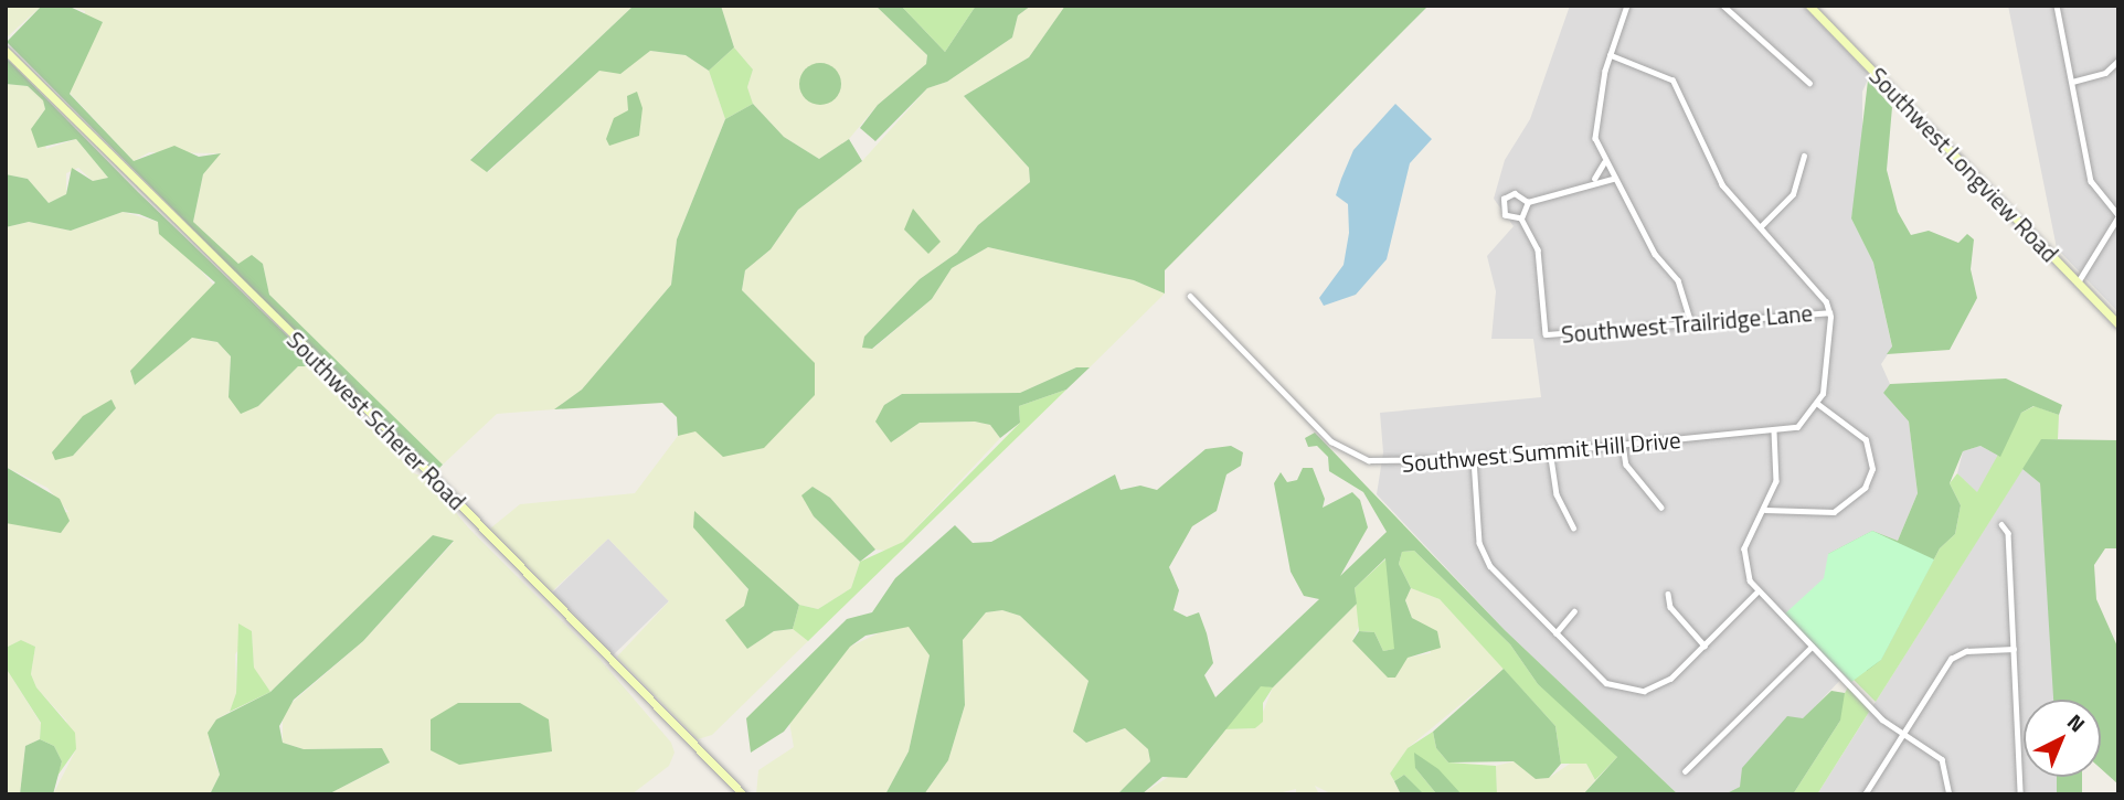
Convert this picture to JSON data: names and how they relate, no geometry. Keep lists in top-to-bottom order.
{
  "streets": {
    "main road": ["Southwest Longview Road", "Southwest Scherer Road"],
    "street": ["Southwest Trailridge Lane", "Southwest Summit Hill Drive"]
  },
  "north": "top right"
}
